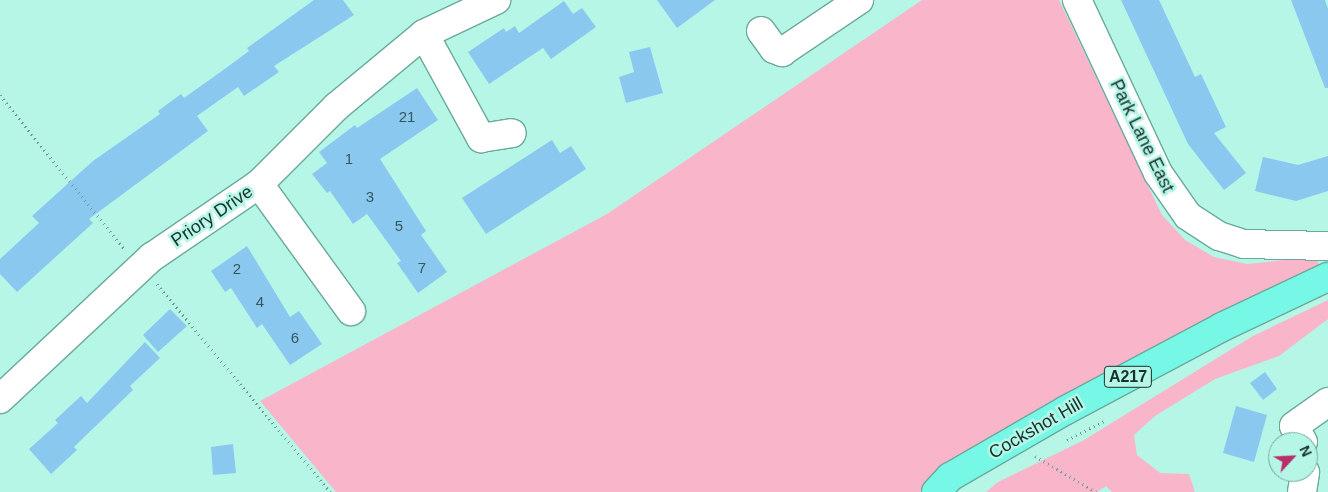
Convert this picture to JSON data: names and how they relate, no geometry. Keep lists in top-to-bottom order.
{
  "streets": {
    "main road": ["A217", "Cockshot Hill"],
    "street": ["Park Lane East", "Priory Drive"]
  },
  "house_numbers": [
    "21",
    "1",
    "3",
    "5",
    "7",
    "2",
    "4",
    "6"
  ],
  "north": "top right"
}
